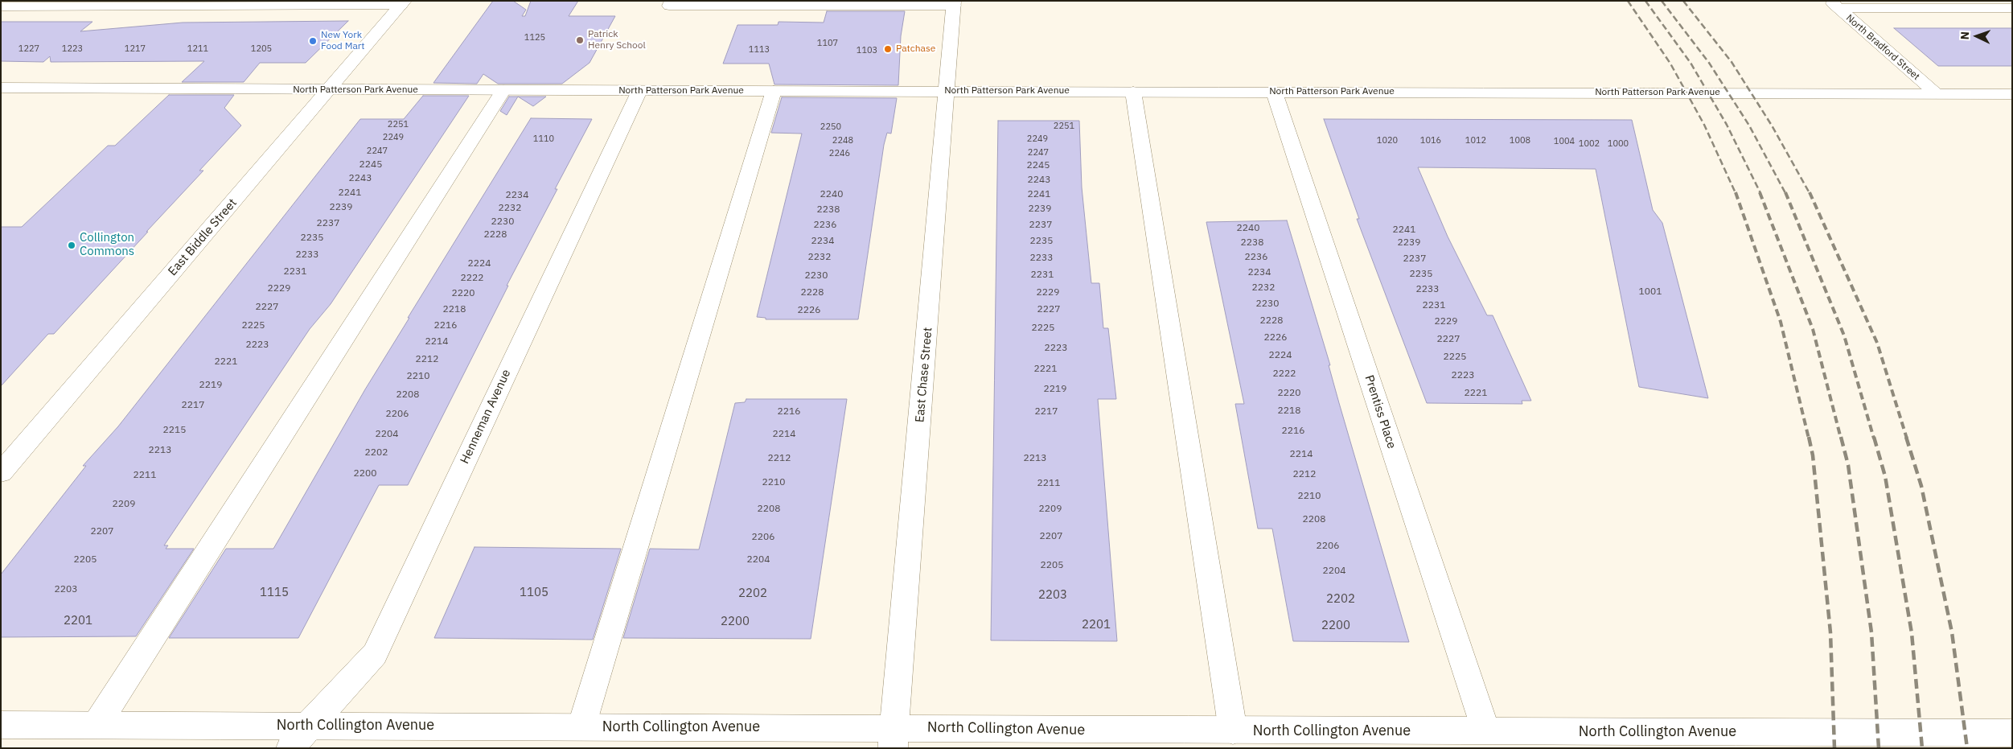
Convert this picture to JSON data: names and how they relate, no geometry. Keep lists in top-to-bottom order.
{
  "streets": {
    "street": [
      "North Bradford Street",
      "North Patterson Park Avenue",
      "East Biddle Street",
      "East Chase Street",
      "Prentiss Place",
      "Henneman Avenue",
      "North Collington Avenue"
    ]
  },
  "crossings": [
    ["North Bradford Street", "North Patterson Park Avenue"],
    ["North Patterson Park Avenue", "East Biddle Street"],
    ["North Patterson Park Avenue", "East Chase Street"],
    ["North Patterson Park Avenue", "Prentiss Place"],
    ["North Patterson Park Avenue", "Henneman Avenue"],
    ["East Chase Street", "North Collington Avenue"],
    ["Prentiss Place", "North Collington Avenue"],
    ["Henneman Avenue", "North Collington Avenue"]
  ],
  "places": [
    "Patrick Henry School",
    "New York Food Mart",
    "Patchase",
    "Collington Commons"
  ],
  "house_numbers": [
    "1125",
    "1107",
    "1227",
    "1223",
    "1217",
    "1211",
    "1205",
    "1113",
    "1103",
    "2251",
    "2251",
    "2250",
    "2249",
    "1110",
    "2249",
    "2248",
    "1020",
    "1016",
    "1012",
    "1008",
    "1004",
    "1002",
    "1000",
    "2247",
    "2247",
    "2246",
    "2245",
    "2245",
    "2243",
    "2243",
    "2241",
    "2240",
    "2241",
    "2234",
    "2239",
    "2232",
    "2239",
    "2238",
    "2230",
    "2237",
    "2236",
    "2237",
    "2240",
    "2241",
    "2228",
    "2235",
    "2234",
    "2235",
    "2238",
    "2239",
    "2233",
    "2232",
    "2236",
    "2233",
    "2237",
    "2224",
    "2231",
    "2234",
    "2235",
    "2231",
    "2230",
    "2222",
    "2232",
    "2229",
    "2233",
    "1001",
    "2228",
    "2229",
    "2220",
    "2230",
    "2231",
    "2227",
    "2218",
    "2227",
    "2226",
    "2228",
    "2229",
    "2225",
    "2216",
    "2225",
    "2226",
    "2227",
    "2214",
    "2223",
    "2223",
    "2224",
    "2225",
    "2212",
    "2221",
    "2221",
    "2222",
    "2223",
    "2210",
    "2219",
    "2219",
    "2220",
    "2221",
    "2208",
    "2217",
    "2218",
    "2216",
    "2217",
    "2206",
    "2215",
    "2216",
    "2204",
    "2214",
    "2213",
    "2202",
    "2214",
    "2212",
    "2213",
    "2200",
    "2212",
    "2211",
    "2210",
    "2211",
    "2210",
    "2209",
    "2208",
    "2209",
    "2208",
    "2207",
    "2207",
    "2206",
    "2206",
    "2205",
    "2204",
    "2205",
    "2204",
    "2203",
    "1115",
    "1105",
    "2202",
    "2203",
    "2202",
    "2201",
    "2200",
    "2201",
    "2200"
  ],
  "north": "left"
}
